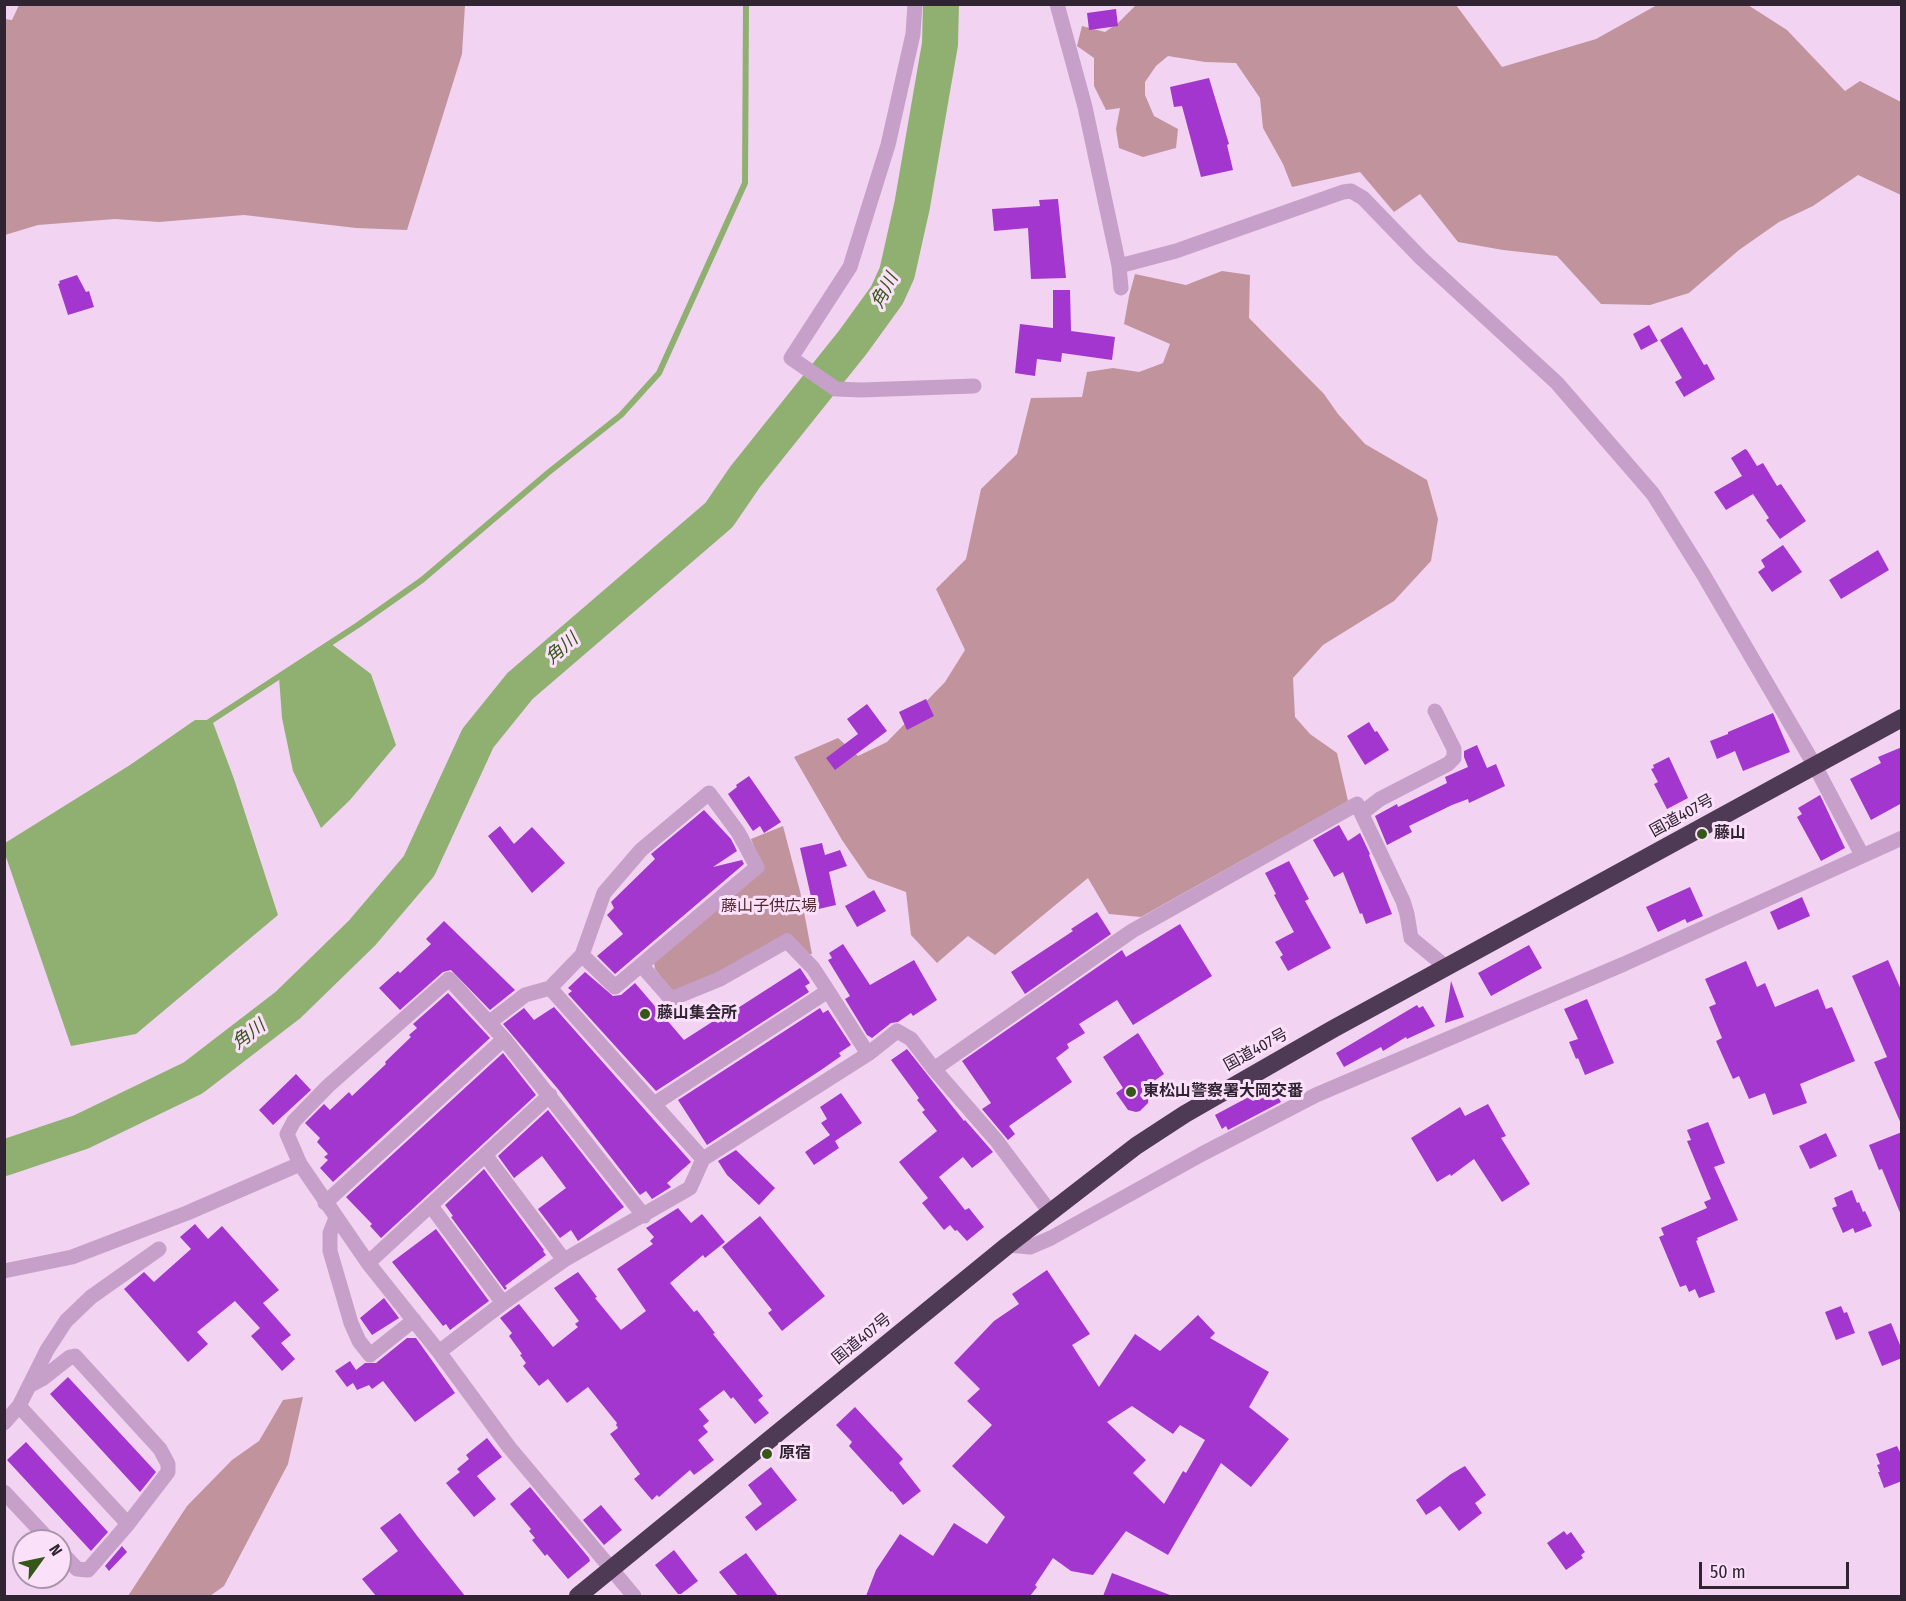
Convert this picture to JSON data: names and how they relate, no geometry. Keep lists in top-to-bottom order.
{
  "streets": {
    "highway": ["国道407号"]
  },
  "water": ["角川"],
  "parks": ["藤山子供広場"],
  "places": [
    "藤山",
    "藤山集会所",
    "東松山警察署大岡交番",
    "原宿"
  ],
  "scale_bar": "50 m",
  "north": "top right"
}
